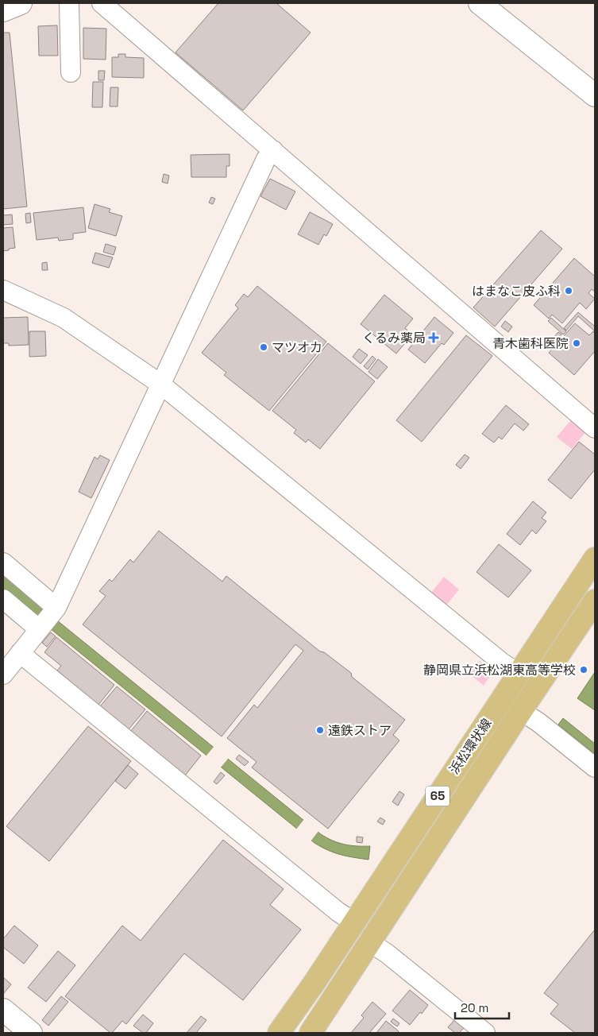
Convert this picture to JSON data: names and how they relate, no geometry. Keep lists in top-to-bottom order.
{
  "streets": {
    "main road": ["浜松環状線", "65"]
  },
  "places": {
    "other": [
      "はまなこ皮ふ科",
      "青木歯科医院",
      "マツオカ",
      "静岡県立浜松湖東高等学校",
      "遠鉄ストア"
    ],
    "health": ["くるみ薬局"]
  },
  "scale_bar": "20 m"
}
